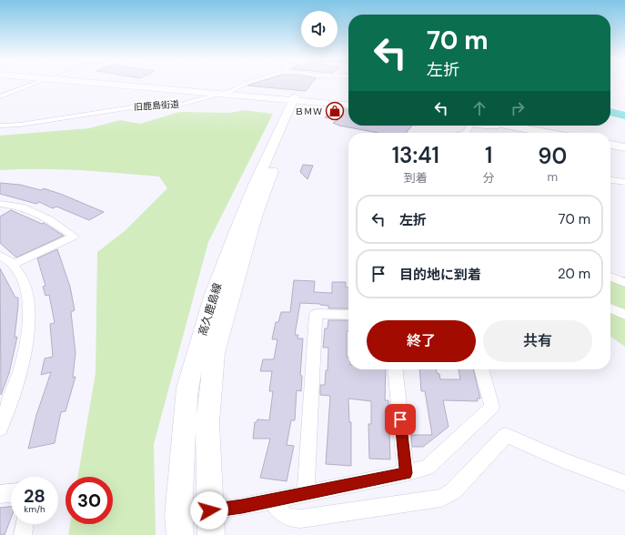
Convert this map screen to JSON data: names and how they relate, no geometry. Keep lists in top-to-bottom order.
{
  "streets": {
    "main road": ["高久鹿島線"],
    "street": ["旧鹿島街道"]
  },
  "places": {
    "shop": ["ＢＭＷ"]
  },
  "page": {
    "turn": ["70 m", "左折"],
    "eta": [
      "13:41",
      "到着",
      "1",
      "分",
      "90",
      "m"
    ],
    "list": [
      {
        "name": "左折",
        "value": "70 m"
      },
      {
        "name": "目的地に到着",
        "value": "20 m"
      }
    ],
    "buttons": ["終了", "共有"],
    "speed": "28 km/h",
    "limit": "30"
  }
}
